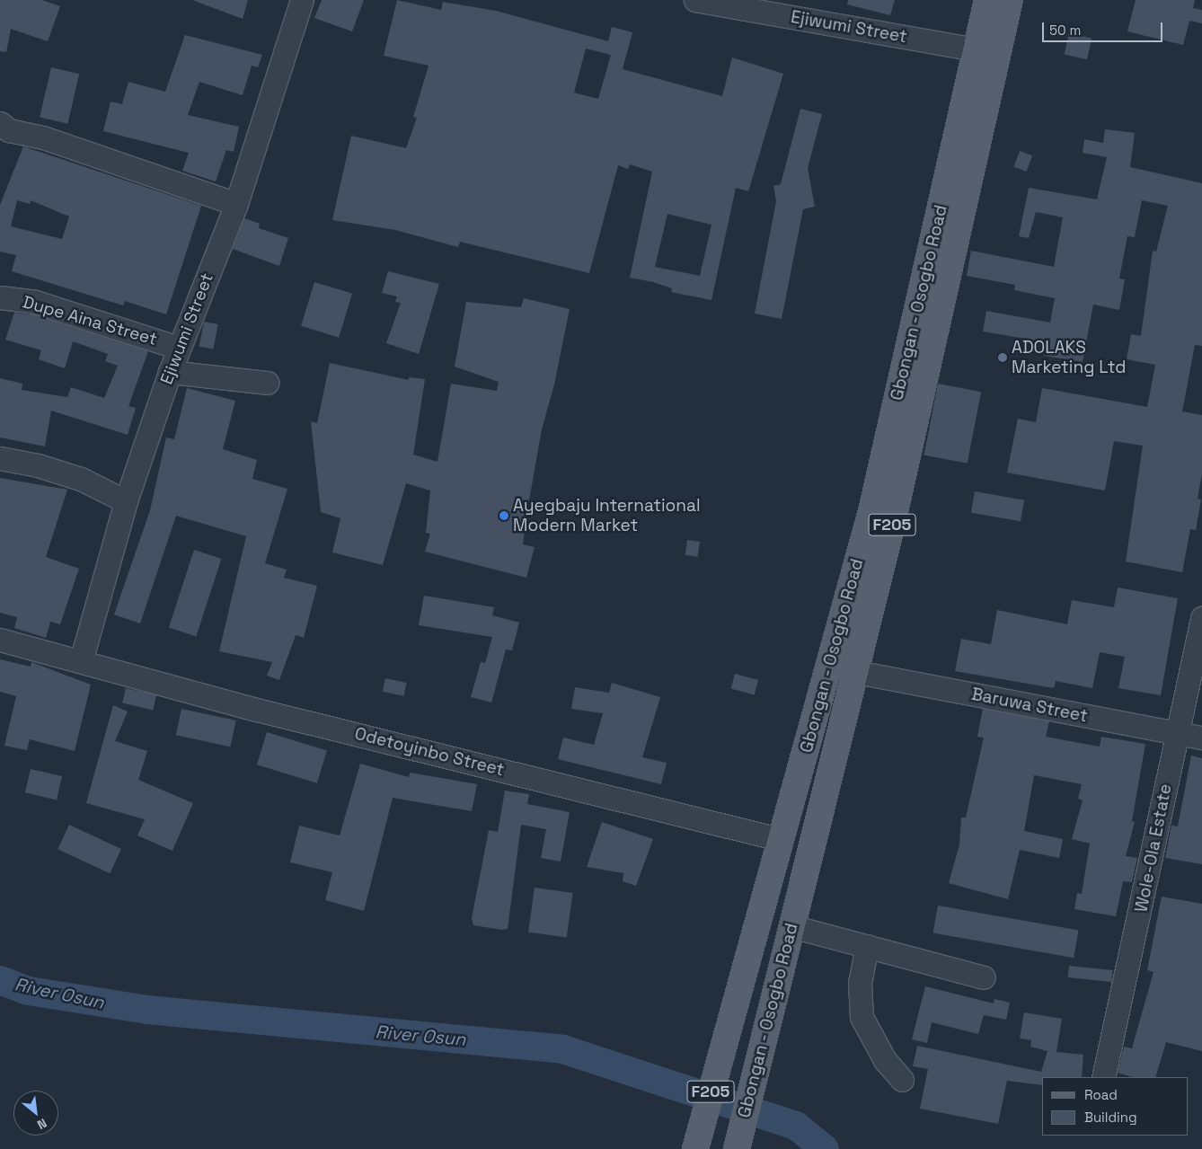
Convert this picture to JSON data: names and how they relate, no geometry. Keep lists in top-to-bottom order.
{
  "streets": {
    "main road": ["Gbongan - Osogbo Road", "F205"],
    "street": [
      "Ejiwumi Street",
      "Dupe Aina Street",
      "Baruwa Street",
      "Odetoyinbo Street",
      "Wole-Ola Estate"
    ]
  },
  "crossings": [
    ["Ejiwumi Street", "Gbongan - Osogbo Road"],
    ["Ejiwumi Street", "Dupe Aina Street"],
    ["Ejiwumi Street", "Odetoyinbo Street"],
    ["Gbongan - Osogbo Road", "Baruwa Street"],
    ["Gbongan - Osogbo Road", "Odetoyinbo Street"],
    ["Baruwa Street", "Wole-Ola Estate"]
  ],
  "water": ["River Osun"],
  "places": ["ADOLAKS Marketing Ltd", "Ayegbaju International Modern Market"],
  "legend": ["Road", "Building"],
  "scale_bar": "50 m",
  "north": "bottom right"
}
